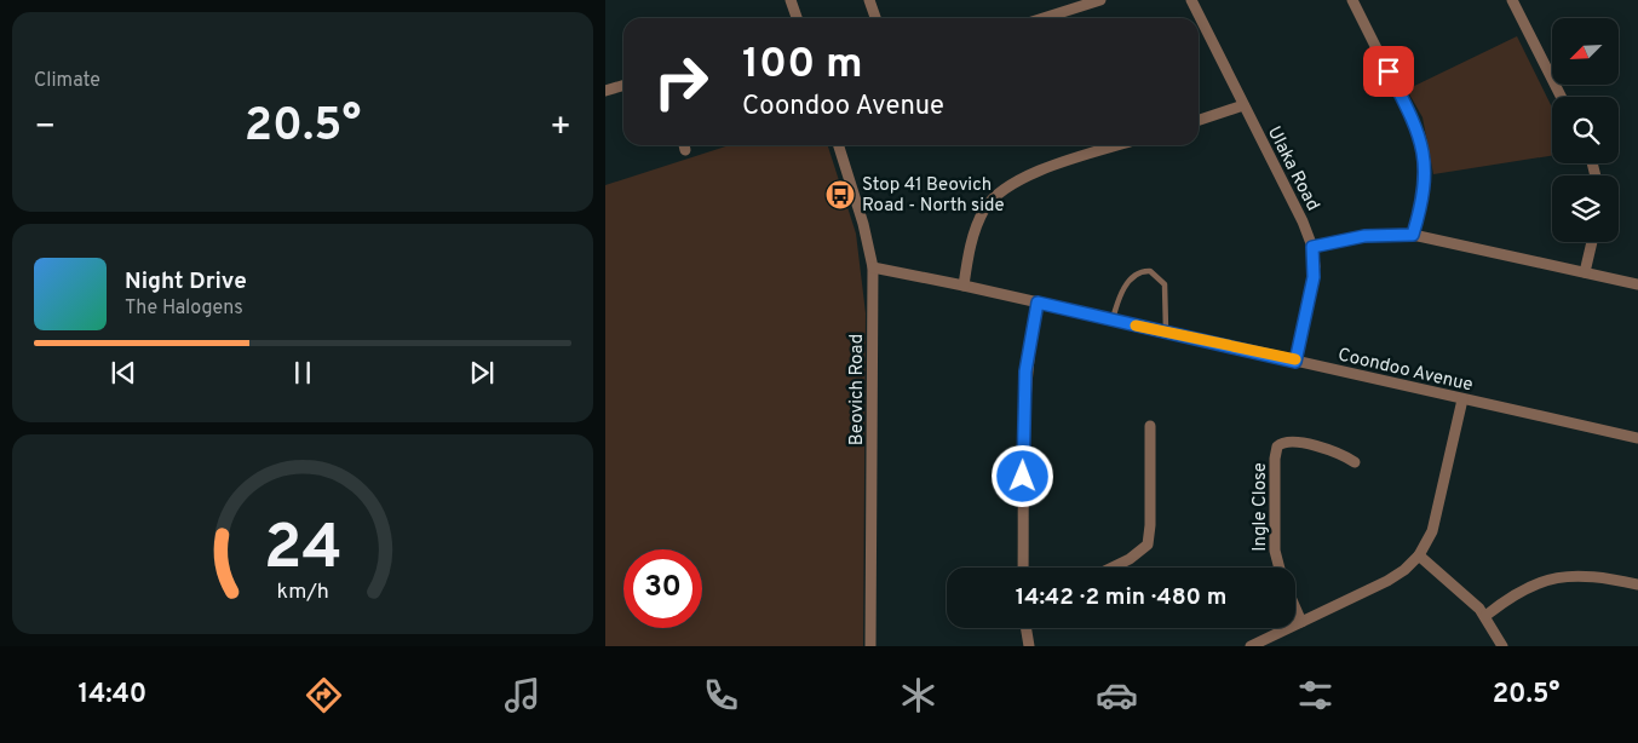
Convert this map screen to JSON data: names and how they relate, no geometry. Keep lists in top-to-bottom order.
{
  "streets": {
    "street": [
      "Ulaka Road",
      "Coondoo Avenue",
      "Beovich Road",
      "Ingle Close"
    ]
  },
  "crossings": [
    ["Ulaka Road", "Coondoo Avenue"],
    ["Coondoo Avenue", "Beovich Road"]
  ],
  "places": {
    "bus stop": ["Stop 41 Beovich Road - North side"]
  },
  "north": "bottom left",
  "page": {
    "tile": "Climate",
    "turn": ["100 m", "Coondoo Avenue"],
    "heat": ["−", "20.5°", "+"],
    "song": ["Night Drive", "The Halogens"],
    "limit": "30",
    "trip": "14:42 · 2 min · 480 m",
    "tabs": ["14:40", "20.5°"],
    "gauge": ["24", "km/h"]
  }
}
